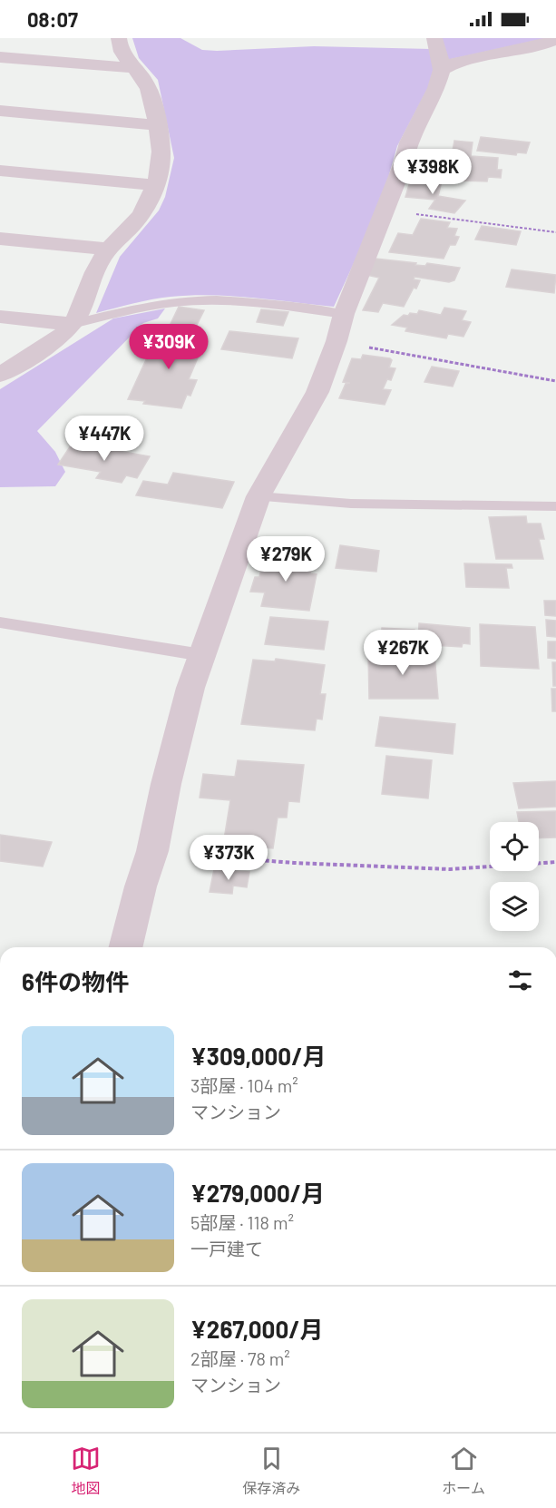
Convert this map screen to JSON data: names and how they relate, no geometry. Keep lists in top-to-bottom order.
{
  "page": {
    "status": "08:07",
    "price": [
      "¥398K",
      "¥309K",
      "¥447K",
      "¥279K",
      "¥267K",
      "¥373K"
    ],
    "heading": "6件の物件",
    "list": [
      {
        "name": "¥309,000/月",
        "note": "3部屋 · 104 m² · マンション"
      },
      {
        "name": "¥279,000/月",
        "note": "5部屋 · 118 m² · 一戸建て"
      },
      {
        "name": "¥267,000/月",
        "note": "2部屋 · 78 m² · マンション"
      }
    ],
    "tabs": ["地図", "保存済み", "ホーム"]
  }
}
